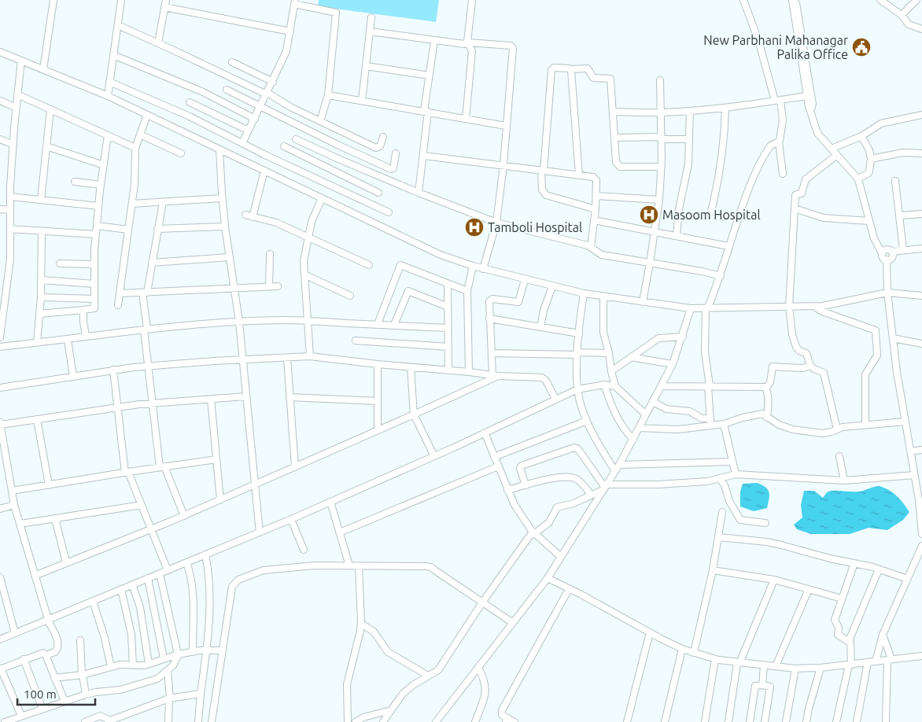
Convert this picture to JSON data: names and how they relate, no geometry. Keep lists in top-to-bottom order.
{
  "places": {
    "public building": ["New Parbhani Mahanagar Palika Office"],
    "hospital": ["Masoom Hospital", "Tamboli Hospital"]
  },
  "scale_bar": "100 m"
}
